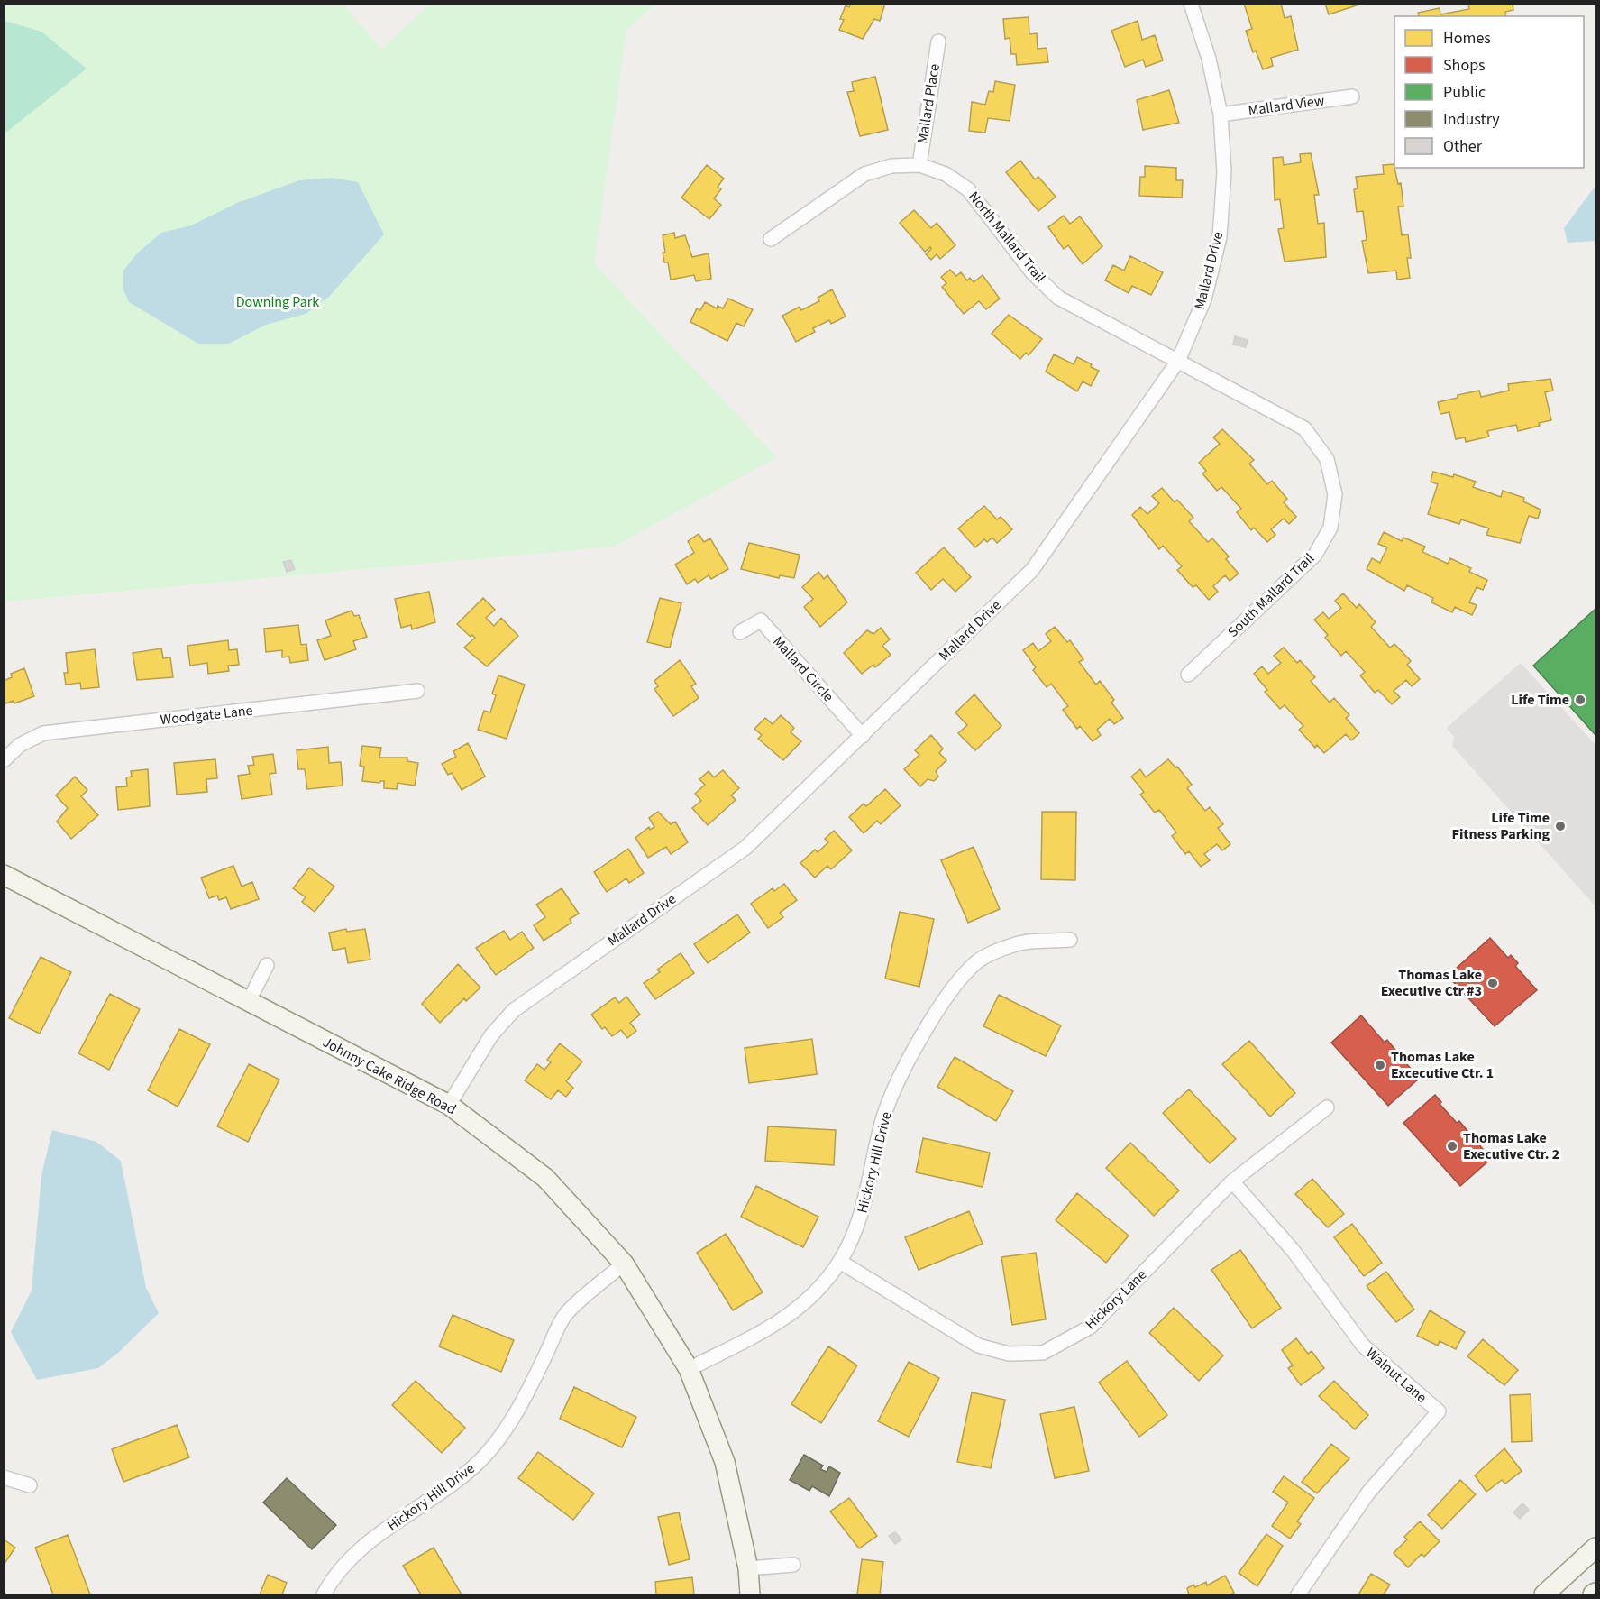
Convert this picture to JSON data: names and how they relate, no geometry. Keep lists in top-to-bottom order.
{
  "streets": {
    "street": [
      "Mallard Place",
      "Mallard View",
      "North Mallard Trail",
      "Mallard Drive",
      "South Mallard Trail",
      "Mallard Circle",
      "Woodgate Lane",
      "Johnny Cake Ridge Road",
      "Hickory Hill Drive",
      "Hickory Lane",
      "Walnut Lane"
    ]
  },
  "crossings": [
    ["Mallard Place", "North Mallard Trail"],
    ["Mallard View", "Mallard Drive"],
    ["North Mallard Trail", "Mallard Drive"],
    ["North Mallard Trail", "South Mallard Trail"],
    ["Mallard Drive", "South Mallard Trail"],
    ["Mallard Drive", "Mallard Circle"],
    ["Mallard Drive", "Johnny Cake Ridge Road"],
    ["Johnny Cake Ridge Road", "Hickory Hill Drive"],
    ["Hickory Hill Drive", "Hickory Lane"],
    ["Hickory Lane", "Walnut Lane"]
  ],
  "parks": ["Downing Park"],
  "places": [
    "Life Time",
    "Life Time Fitness Parking",
    "Thomas Lake Executive Ctr #3",
    "Thomas Lake Excecutive Ctr. 1",
    "Thomas Lake Executive Ctr. 2"
  ],
  "legend": [
    "Homes",
    "Shops",
    "Public",
    "Industry",
    "Other"
  ]
}
